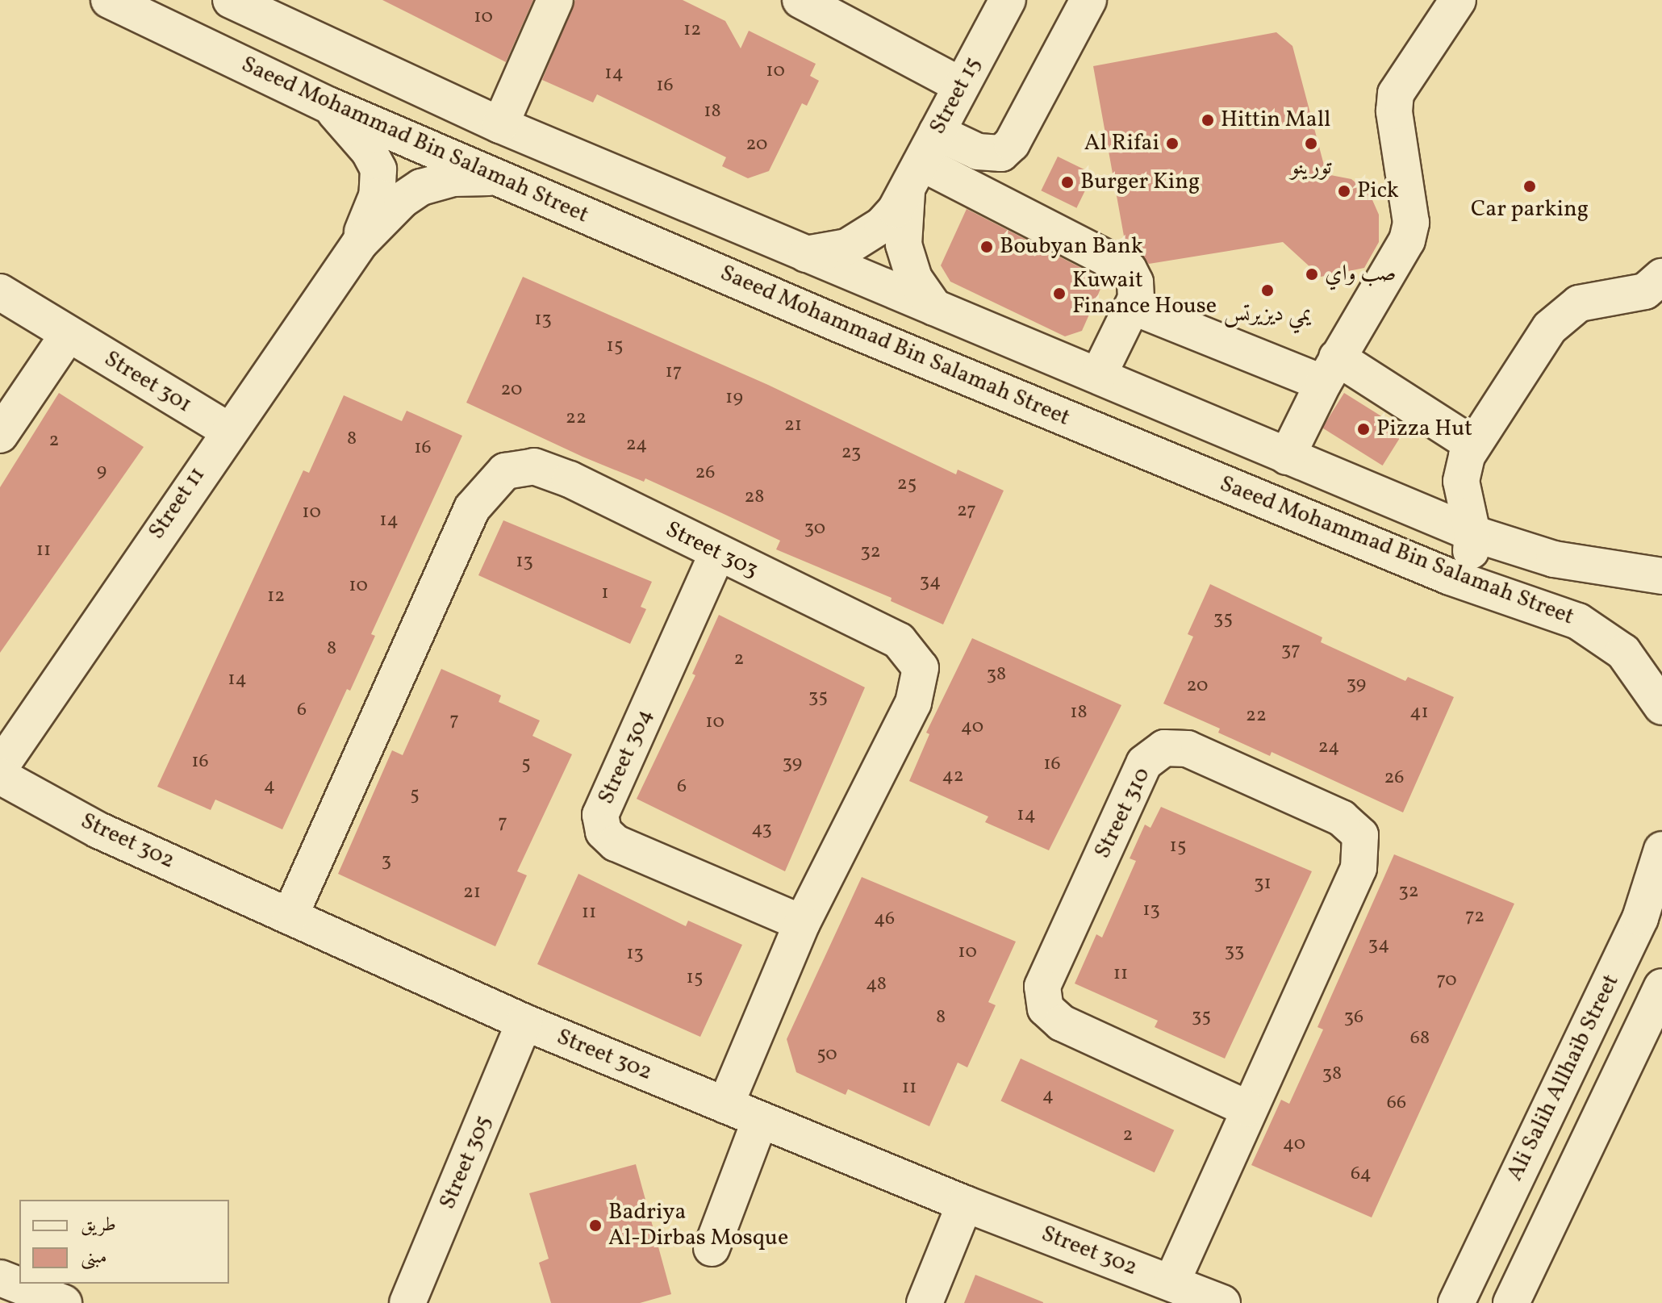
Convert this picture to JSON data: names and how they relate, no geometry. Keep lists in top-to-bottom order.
{
  "streets": {
    "street": [
      "Street 15",
      "Saeed Mohammad Bin Salamah Street",
      "Street 301",
      "Street 11",
      "Street 303",
      "Street 304",
      "Street 310",
      "Street 302",
      "Ali Salih Allhaib Street",
      "Street 305"
    ]
  },
  "crossings": [
    ["Street 15", "Saeed Mohammad Bin Salamah Street"],
    ["Saeed Mohammad Bin Salamah Street", "Street 11"],
    ["Street 301", "Street 11"],
    ["Street 303", "Street 304"],
    ["Street 303", "Street 302"],
    ["Street 310", "Street 302"],
    ["Street 302", "Street 305"]
  ],
  "places": [
    "Hittin Mall",
    "Al Rifai",
    "تورينو",
    "Burger King",
    "Car parking",
    "Pick",
    "Boubyan Bank",
    "صب واي",
    "يمي ديزيرتس",
    "Kuwait Finance House",
    "Pizza Hut",
    "Badriya Al-Dirbas Mosque"
  ],
  "house_numbers": [
    "10",
    "12",
    "10",
    "14",
    "16",
    "18",
    "20",
    "13",
    "15",
    "17",
    "20",
    "19",
    "22",
    "21",
    "8",
    "2",
    "24",
    "16",
    "23",
    "9",
    "26",
    "25",
    "28",
    "27",
    "10",
    "14",
    "30",
    "11",
    "32",
    "13",
    "34",
    "10",
    "1",
    "12",
    "35",
    "8",
    "37",
    "2",
    "38",
    "14",
    "39",
    "20",
    "35",
    "6",
    "18",
    "41",
    "22",
    "7",
    "10",
    "40",
    "24",
    "16",
    "39",
    "5",
    "16",
    "42",
    "26",
    "4",
    "6",
    "5",
    "14",
    "7",
    "43",
    "15",
    "3",
    "31",
    "32",
    "21",
    "13",
    "11",
    "72",
    "46",
    "34",
    "33",
    "10",
    "13",
    "11",
    "15",
    "70",
    "48",
    "35",
    "8",
    "36",
    "68",
    "50",
    "38",
    "11",
    "4",
    "66",
    "2",
    "40",
    "64"
  ],
  "legend": ["طريق", "مبنى"]
}
